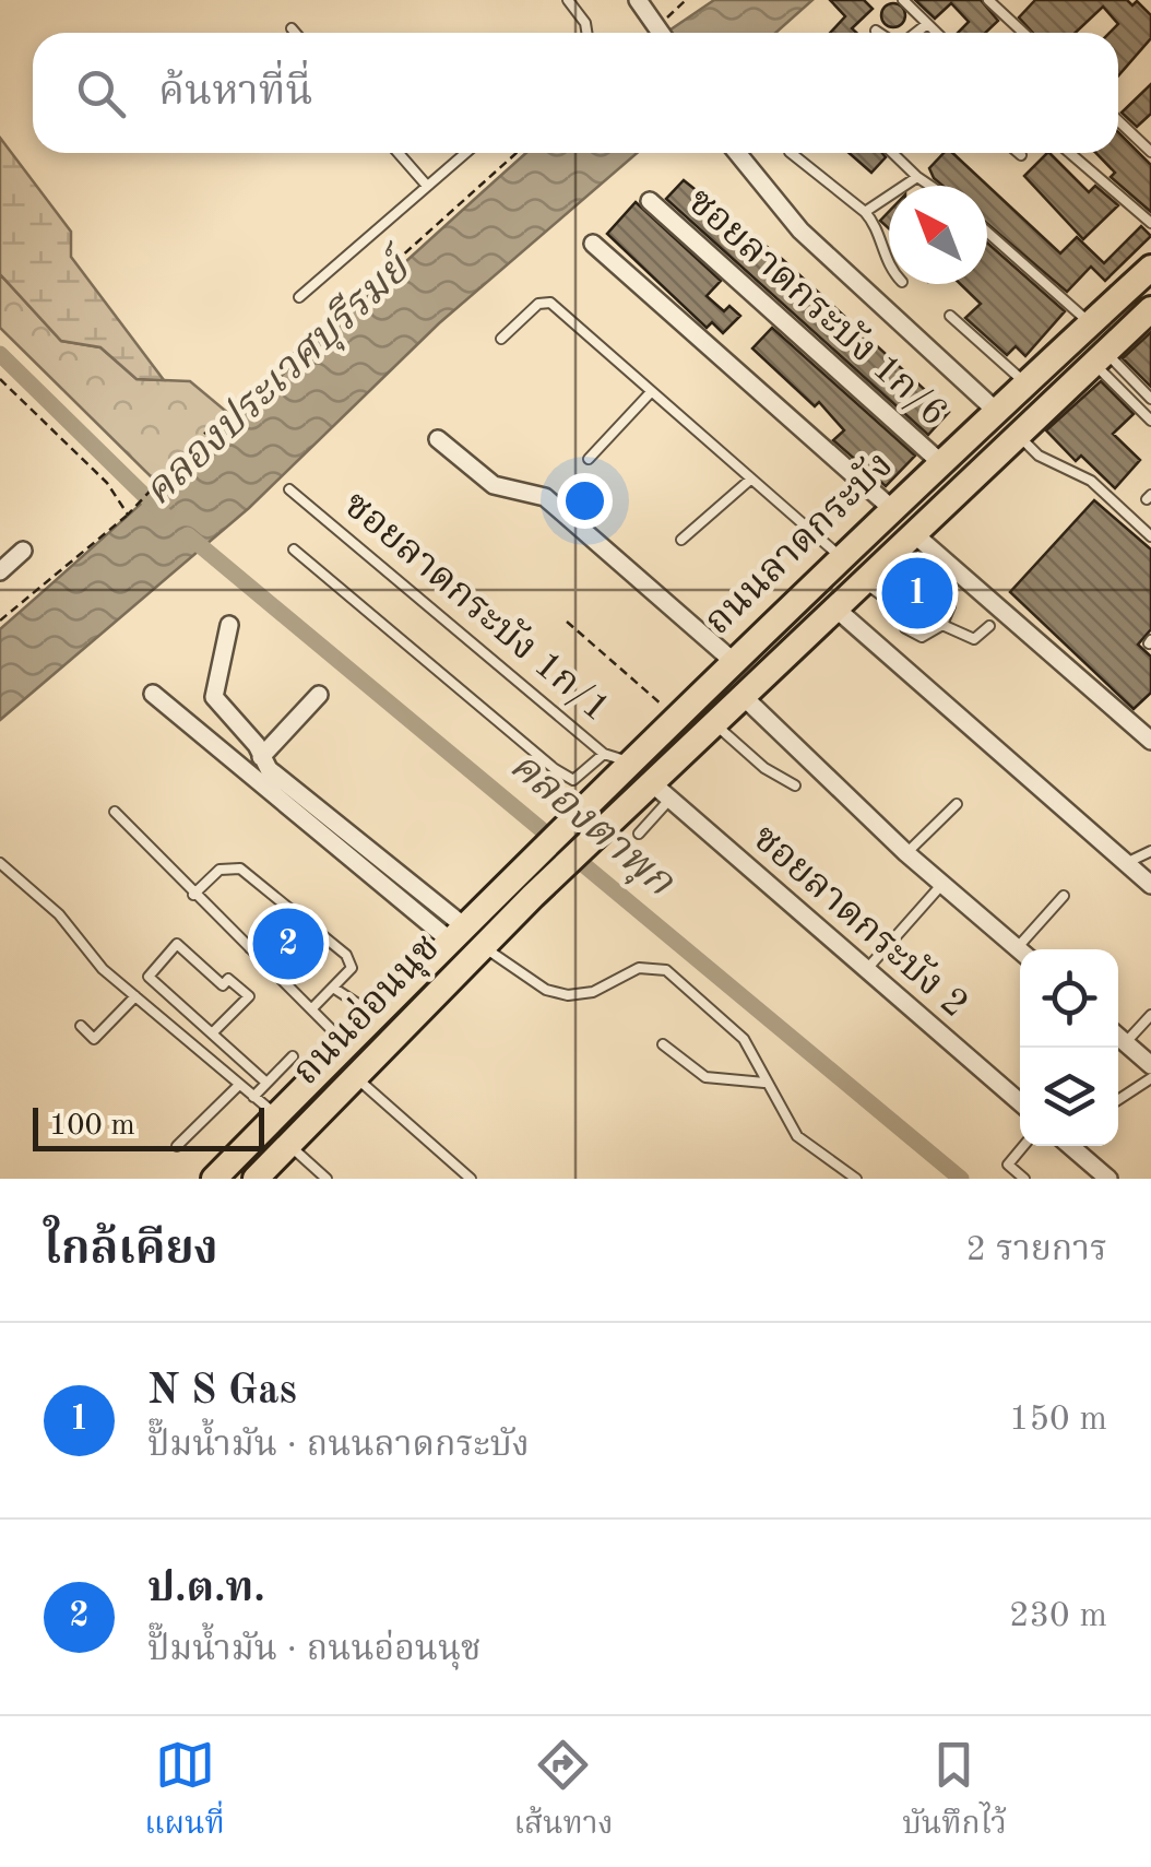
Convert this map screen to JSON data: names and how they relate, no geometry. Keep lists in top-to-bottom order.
{
  "streets": {
    "main road": ["ถนนลาดกระบัง", "ถนนอ่อนนุช"],
    "street": ["ซอยลาดกระบัง 1ก/6", "ซอยลาดกระบัง 2"],
    "lane": ["ซอยลาดกระบัง 1ก/1"]
  },
  "crossings": [
    ["ซอยลาดกระบัง 1ก/6", "ถนนลาดกระบัง"],
    ["ถนนลาดกระบัง", "ซอยลาดกระบัง 1ก/1"],
    ["ถนนลาดกระบัง", "ซอยลาดกระบัง 2"],
    ["ถนนลาดกระบัง", "ถนนอ่อนนุช"]
  ],
  "water": ["คลองประเวศบุรีรมย์", "คลองตาพุก"],
  "scale_bar": "100 m",
  "north": "top left",
  "page": {
    "search": "ค้นหาที่นี่",
    "pins": ["1", "2"],
    "scale": "100 m",
    "heading": ["ใกล้เคียง", "2 รายการ"],
    "list": [
      {
        "mark": "1",
        "name": "N S Gas",
        "note": "ปั๊มน้ำมัน · ถนนลาดกระบัง",
        "value": "150 m"
      },
      {
        "mark": "2",
        "name": "ป.ต.ท.",
        "note": "ปั๊มน้ำมัน · ถนนอ่อนนุช",
        "value": "230 m"
      }
    ],
    "nav": ["แผนที่", "เส้นทาง", "บันทึกไว้"]
  }
}
